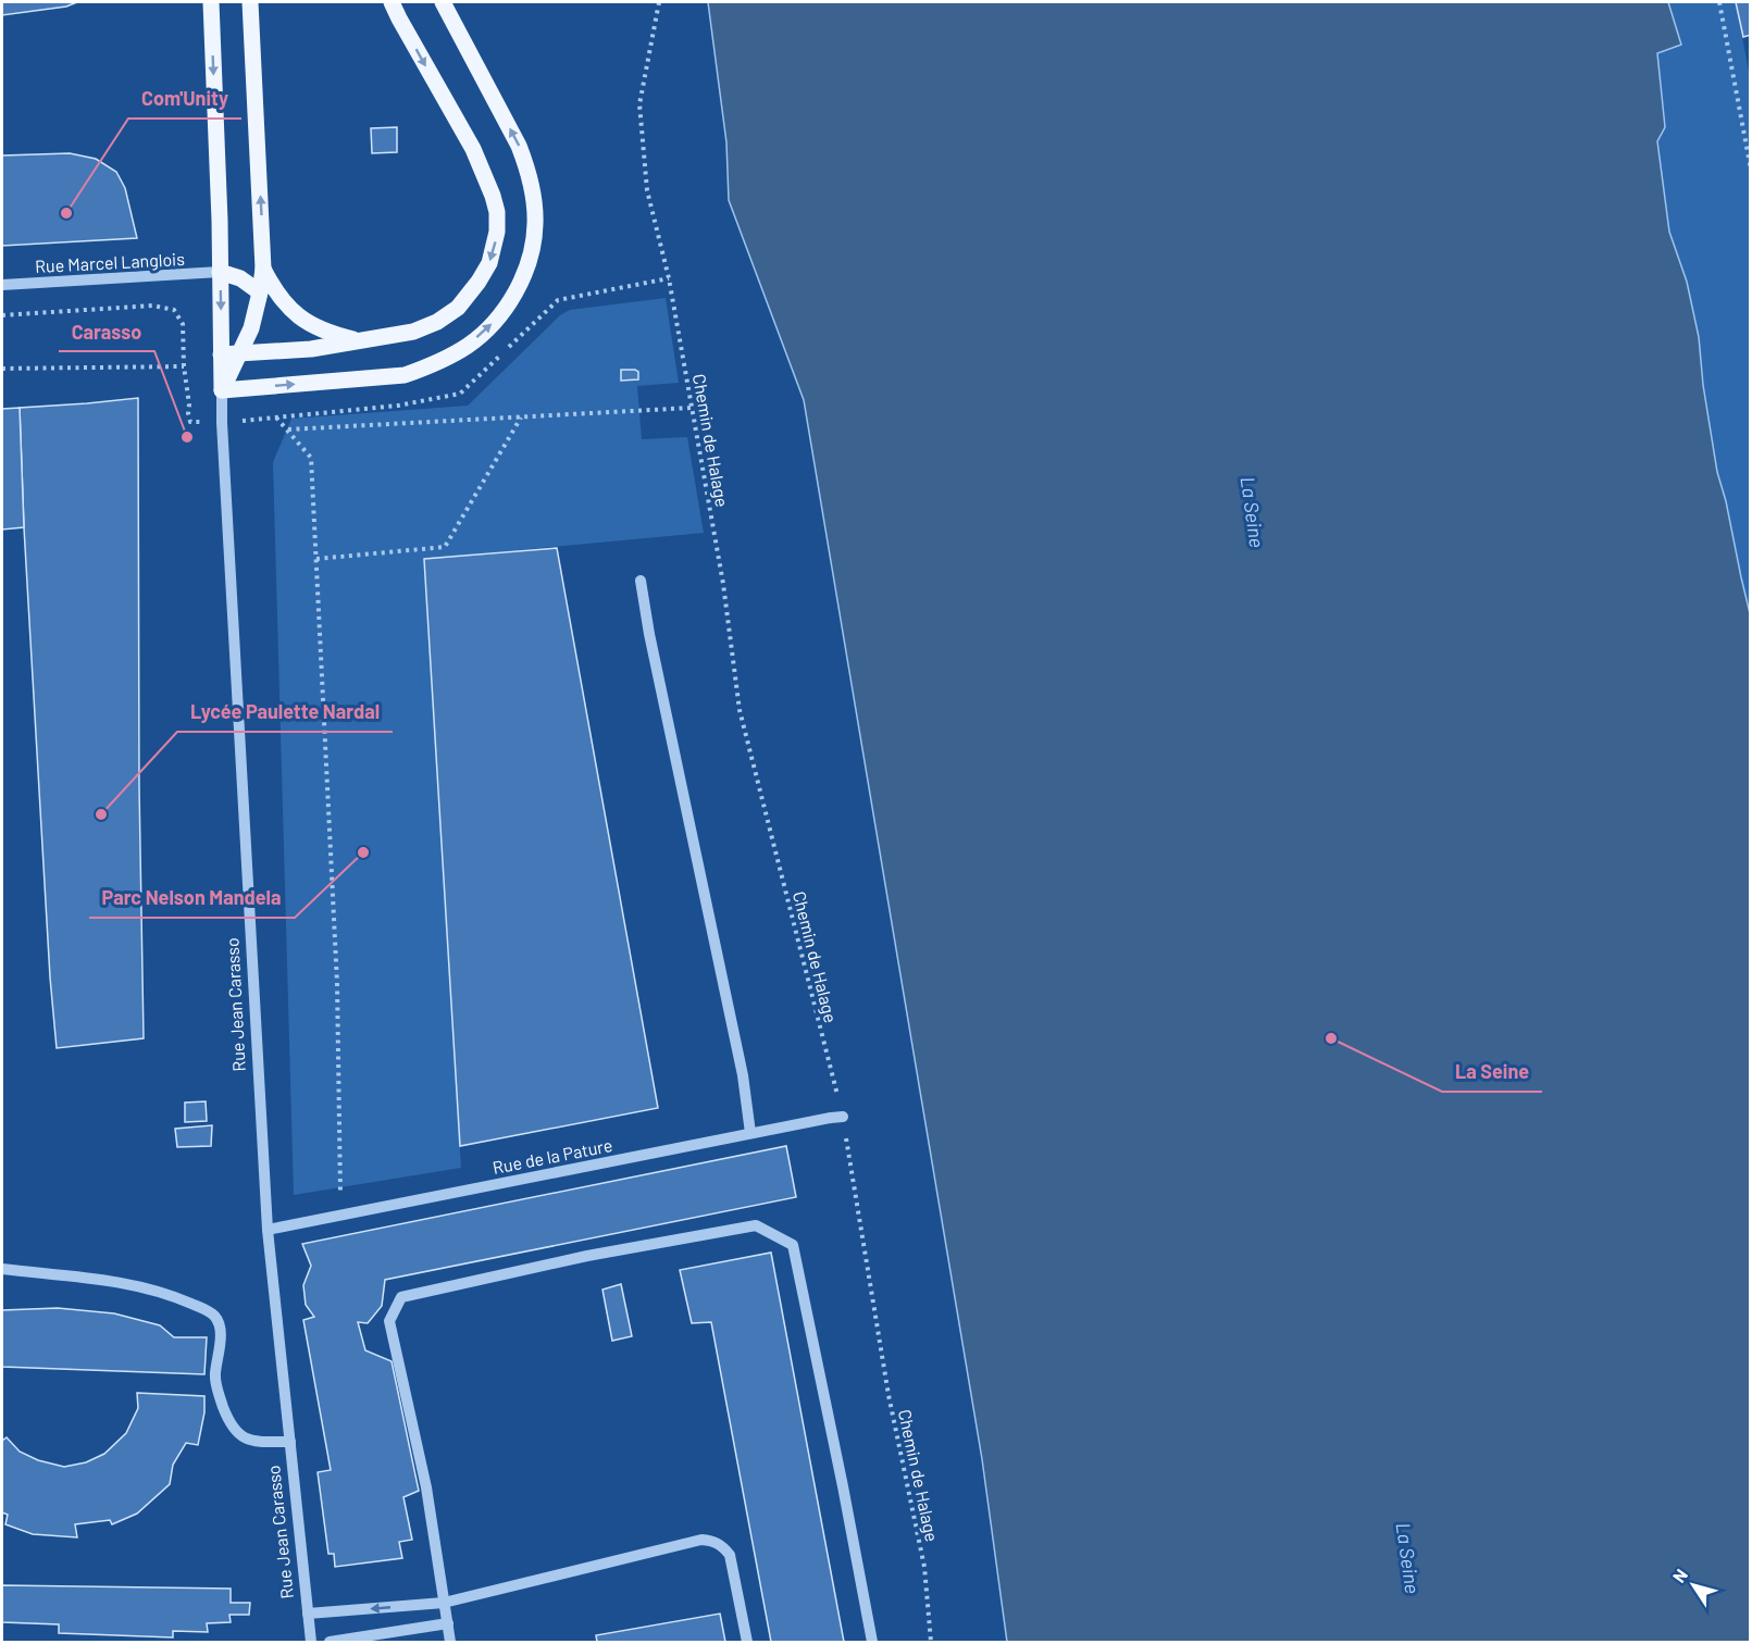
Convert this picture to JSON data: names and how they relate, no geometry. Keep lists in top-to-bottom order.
{
  "streets": {
    "main road": ["Rue Jean Carasso"],
    "street": ["Rue Marcel Langlois", "Rue de la Pature"],
    "path": ["Chemin de Halage"]
  },
  "crossings": [
    ["Chemin de Halage", "Rue de la Pature"],
    ["Rue Jean Carasso", "Rue de la Pature"]
  ],
  "water": ["La Seine"],
  "places": [
    "Com'Unity",
    "Carasso",
    "Lycée Paulette Nardal",
    "Parc Nelson Mandela",
    "La Seine"
  ],
  "north": "top left"
}
